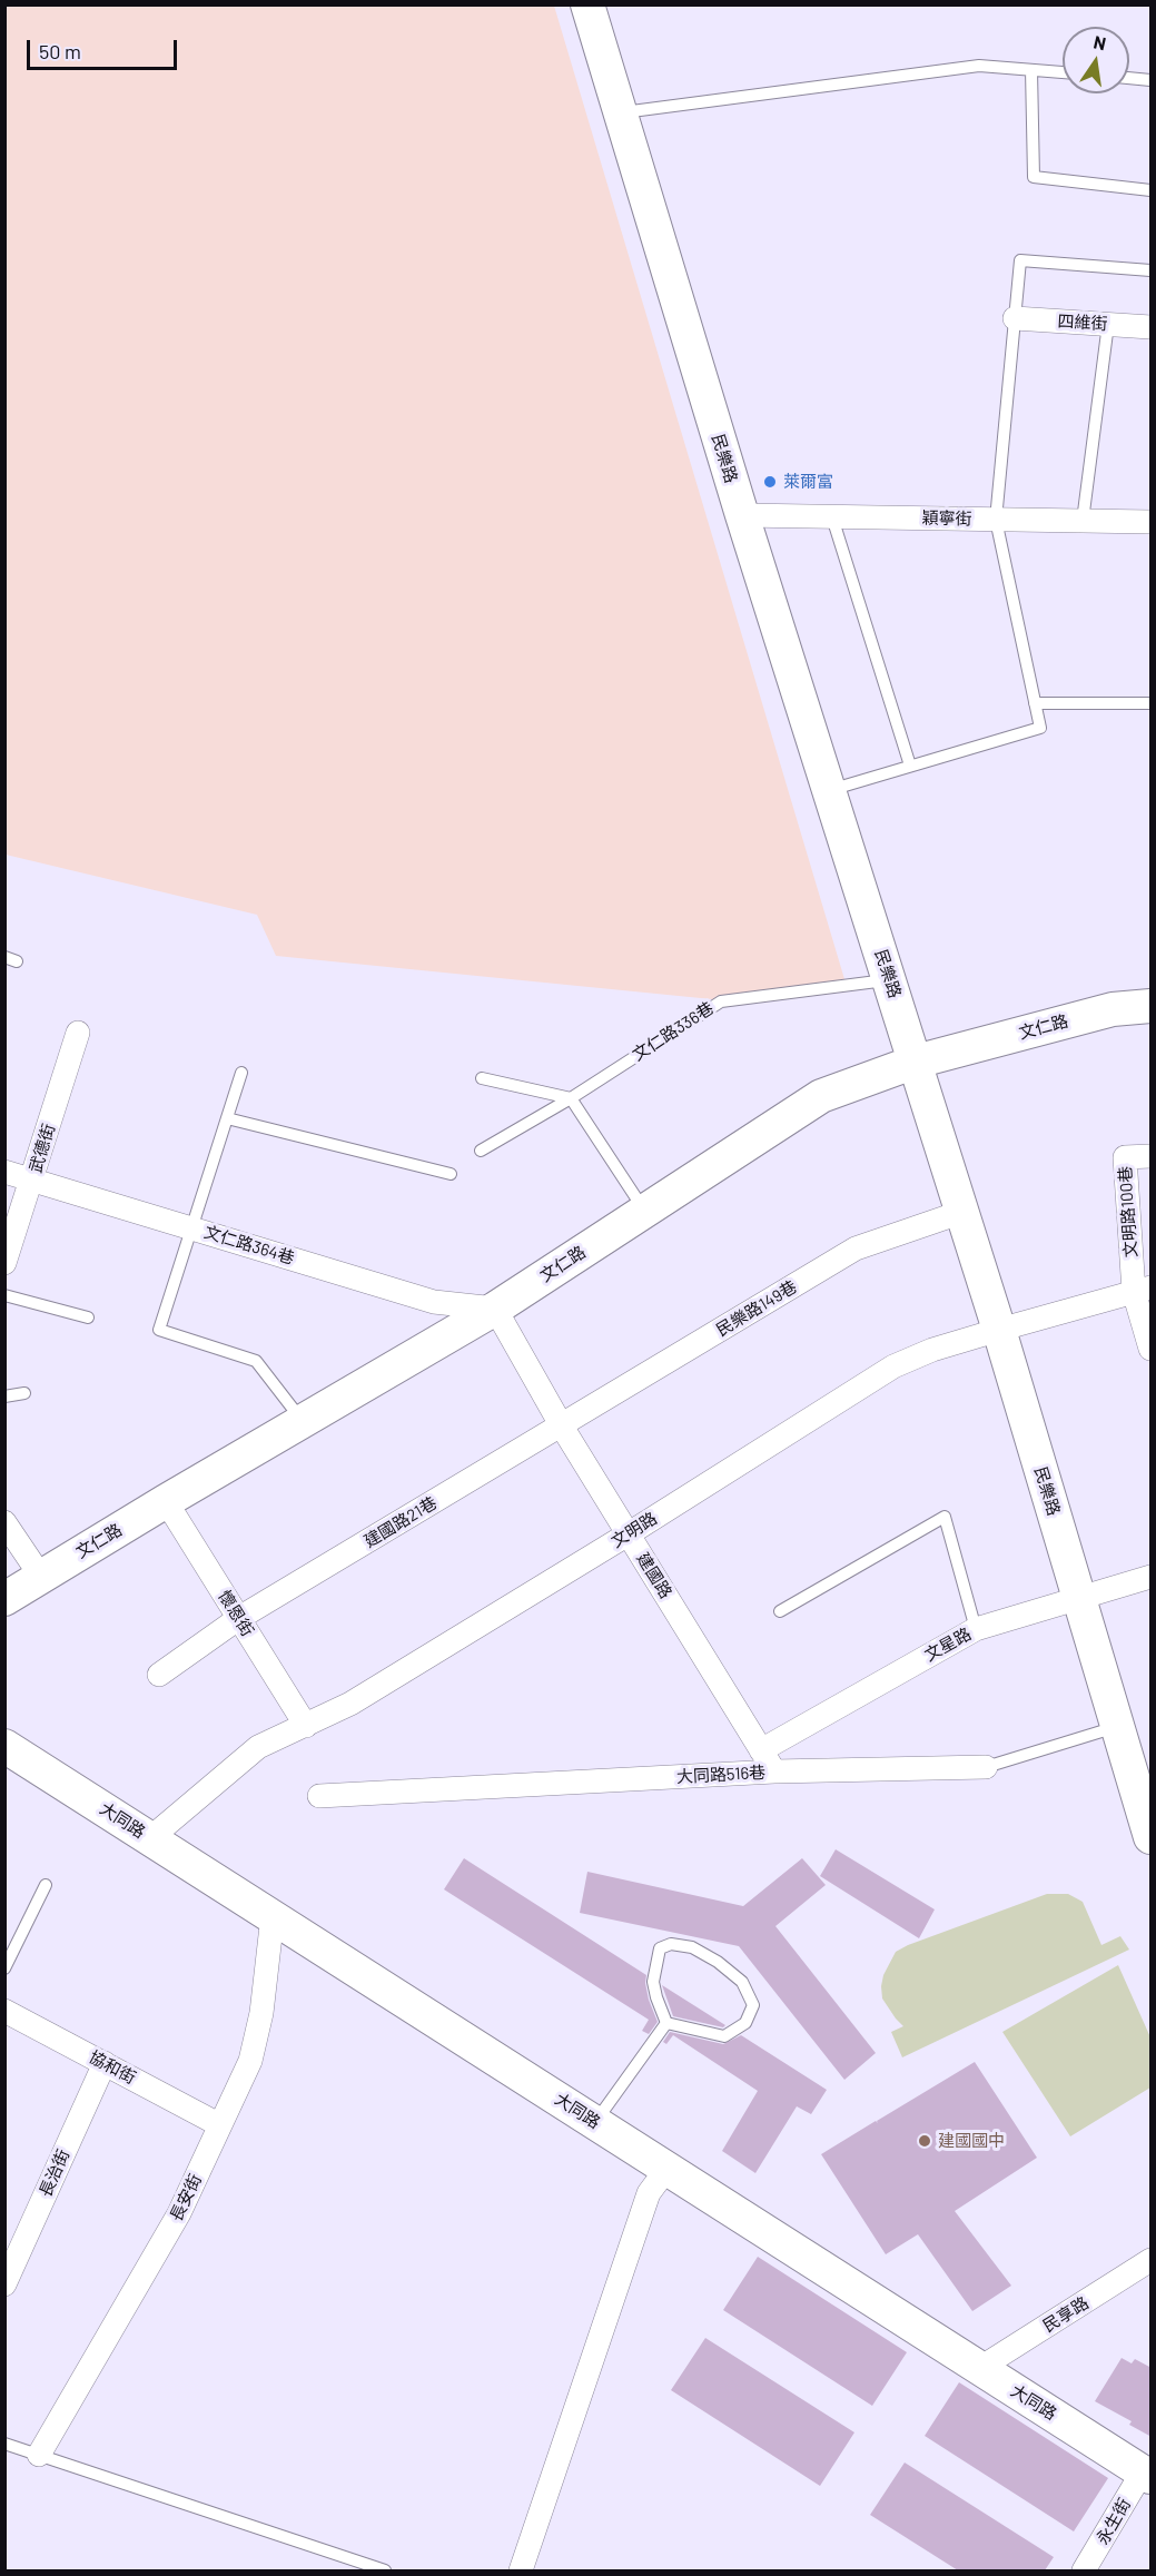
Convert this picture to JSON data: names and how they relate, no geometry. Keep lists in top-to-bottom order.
{
  "streets": {
    "main road": ["民樂路", "文仁路", "大同路"],
    "street": [
      "四維街",
      "穎寧街",
      "武德街",
      "文明路100巷",
      "文仁路364巷",
      "民樂路149巷",
      "建國路21巷",
      "文明路",
      "建國路",
      "懷恩街",
      "文星路",
      "大同路516巷",
      "協和街",
      "長治街",
      "長安街",
      "民享路",
      "永生街"
    ],
    "lane": ["文仁路336巷"]
  },
  "crossings": [
    ["民樂路", "穎寧街"],
    ["民樂路", "文仁路"],
    ["民樂路", "文仁路336巷"],
    ["民樂路", "民樂路149巷"],
    ["民樂路", "文明路"],
    ["民樂路", "文星路"],
    ["民樂路", "大同路516巷"],
    ["文仁路", "文仁路364巷"],
    ["文仁路", "建國路"],
    ["文仁路", "懷恩街"],
    ["武德街", "文仁路364巷"],
    ["文明路100巷", "文明路"],
    ["文仁路364巷", "建國路"],
    ["民樂路149巷", "建國路21巷"],
    ["民樂路149巷", "建國路"],
    ["建國路21巷", "建國路"],
    ["建國路21巷", "懷恩街"],
    ["文明路", "建國路"],
    ["文明路", "懷恩街"],
    ["文明路", "大同路"],
    ["建國路", "文星路"],
    ["建國路", "大同路516巷"],
    ["大同路", "長安街"],
    ["大同路", "民享路"],
    ["大同路", "永生街"],
    ["協和街", "長治街"],
    ["協和街", "長安街"]
  ],
  "places": ["萊爾富", "建國國中"],
  "scale_bar": "50 m",
  "north": "top"
}
